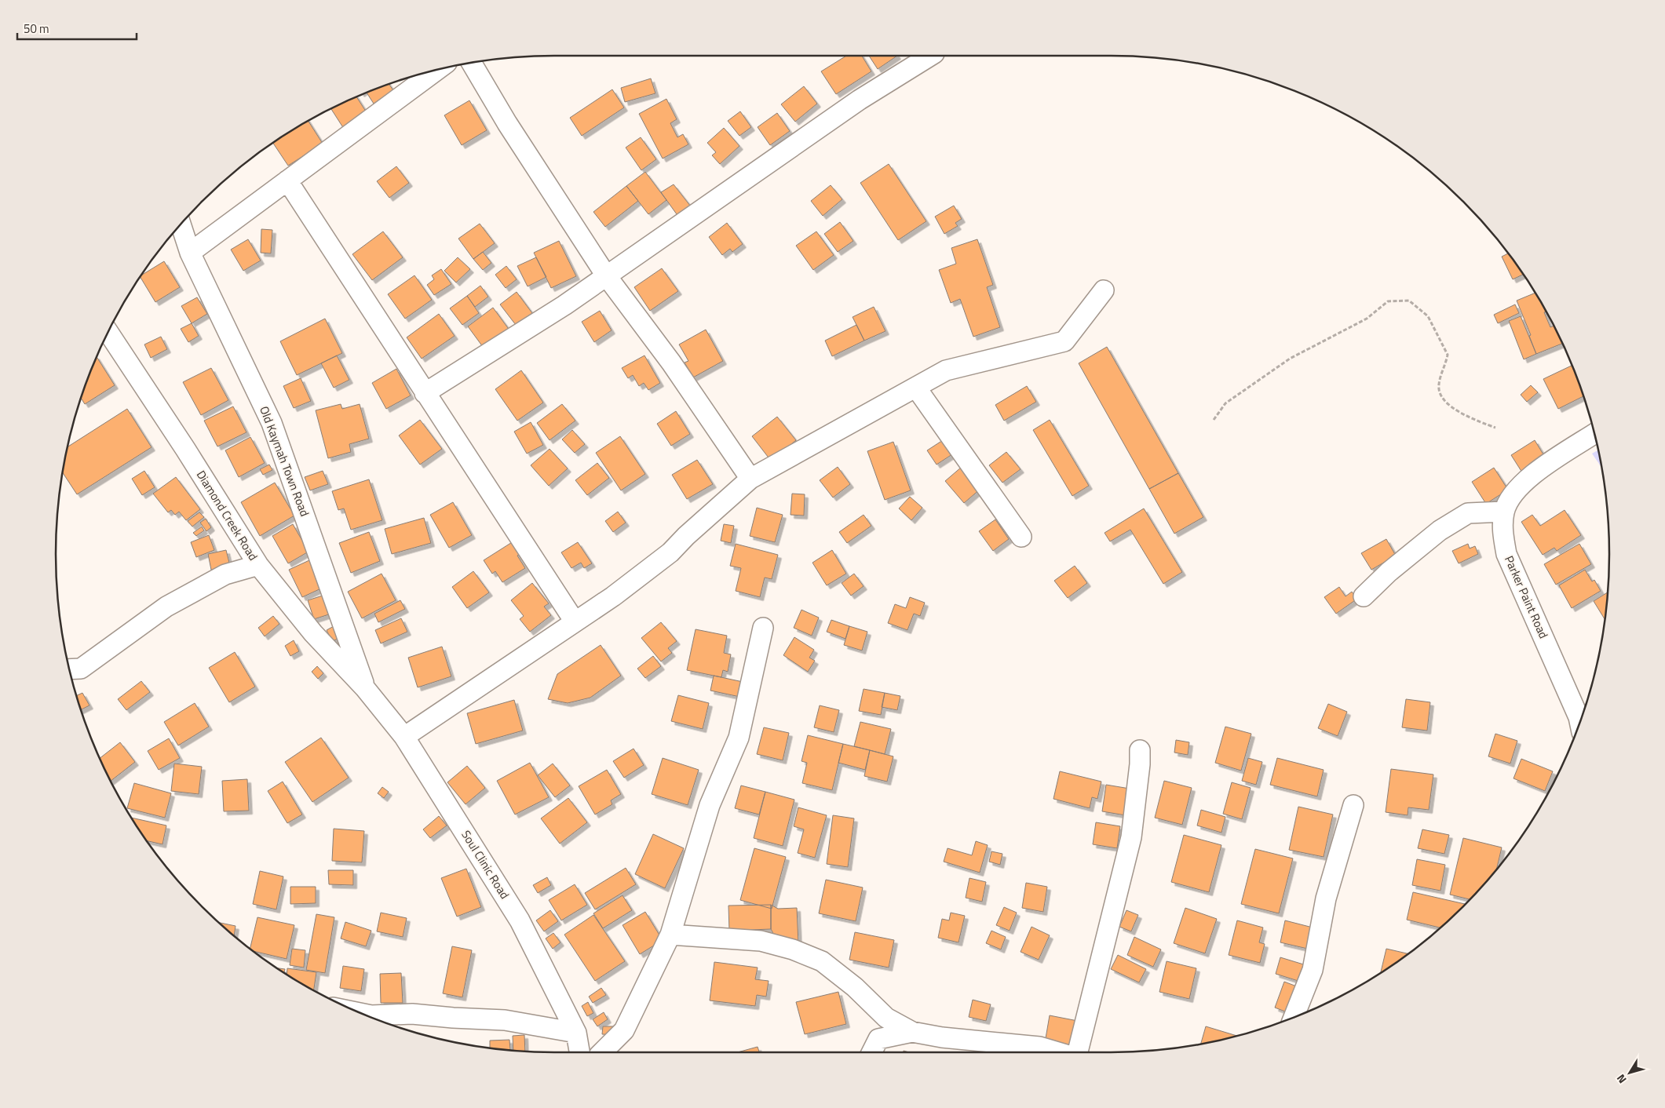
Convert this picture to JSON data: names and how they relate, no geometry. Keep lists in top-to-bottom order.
{
  "streets": {
    "street": [
      "Old Kaymah Town Road",
      "Diamond Creek Road",
      "Parker Paint Road",
      "Soul Clinic Road"
    ]
  },
  "crossings": [
    ["Old Kaymah Town Road", "Diamond Creek Road"],
    ["Old Kaymah Town Road", "Soul Clinic Road"],
    ["Diamond Creek Road", "Soul Clinic Road"]
  ],
  "scale_bar": "50 m",
  "north": "bottom left"
}
